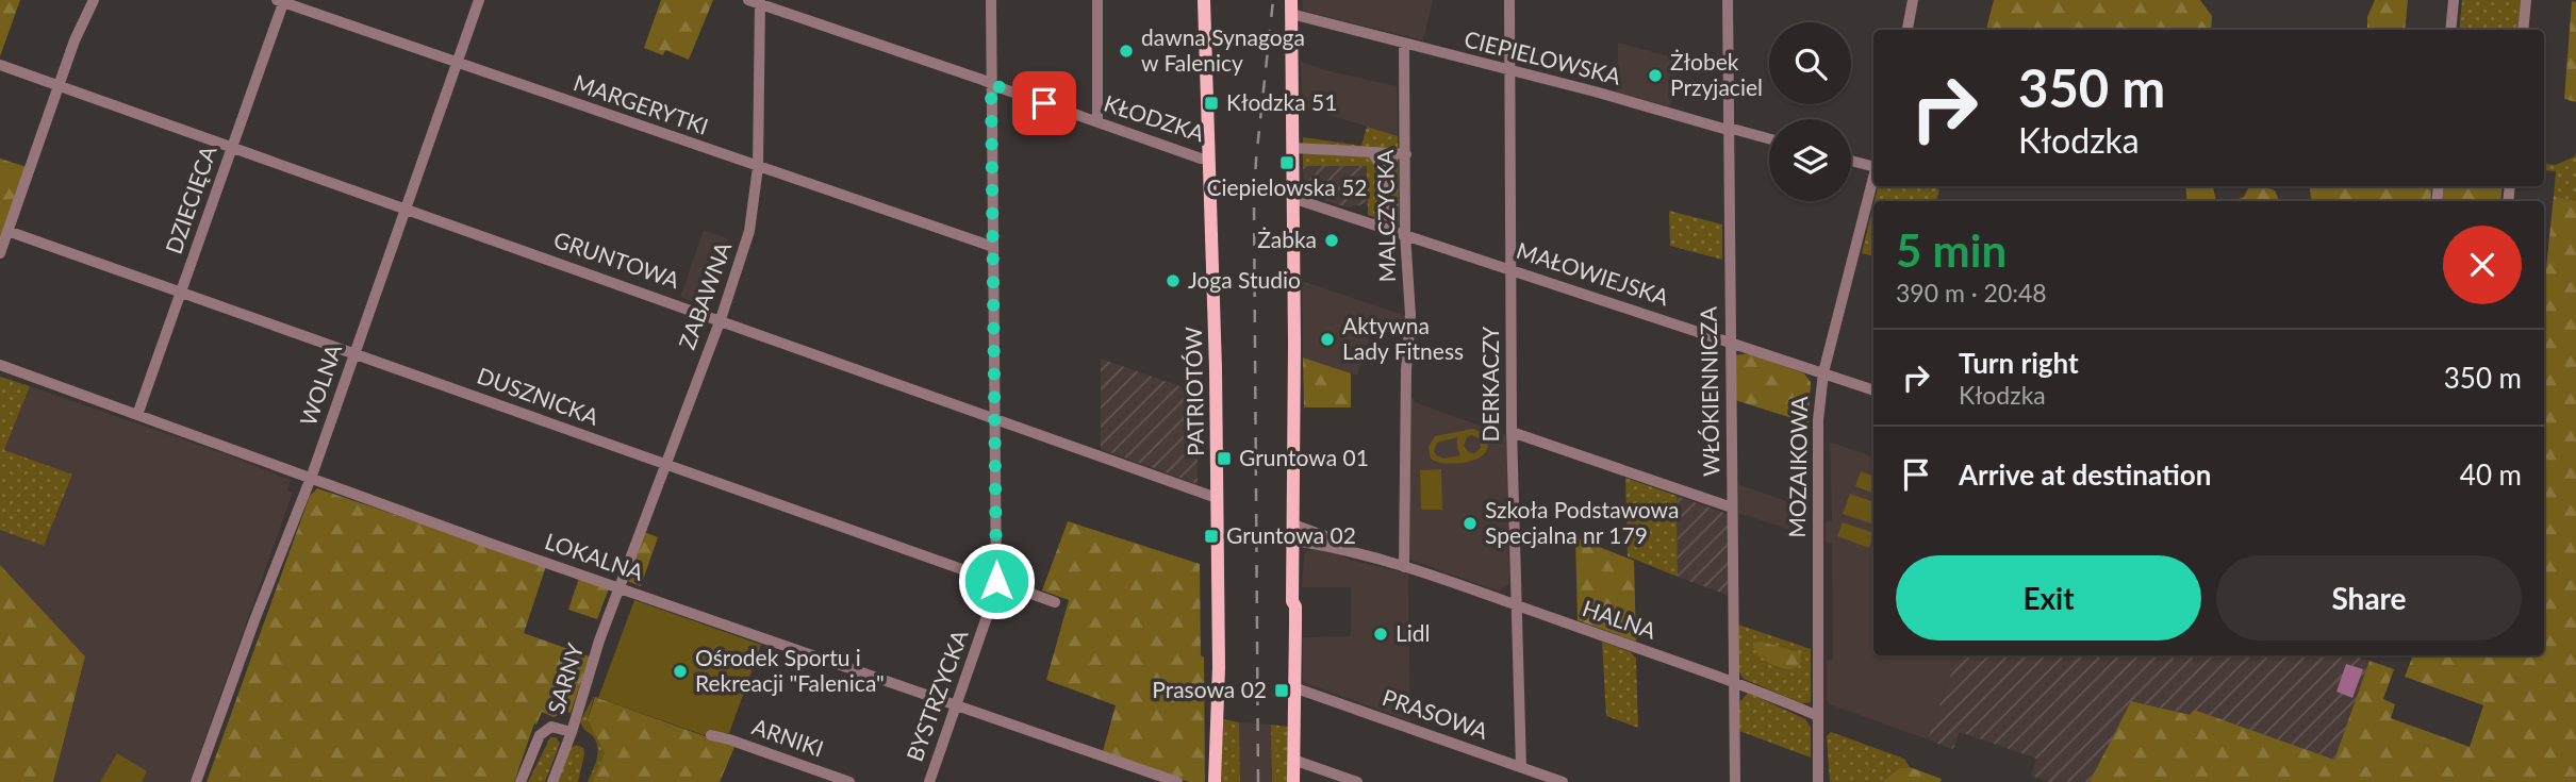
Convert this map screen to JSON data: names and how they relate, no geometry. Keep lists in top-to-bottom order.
{
  "streets": {
    "main road": ["PATRIOTÓW"],
    "street": [
      "CIEPIELOWSKA",
      "MARGERYTKI",
      "KŁODZKA",
      "DZIECIĘCA",
      "MALCZYCKA",
      "GRUNTOWA",
      "MAŁOWIEJSKA",
      "ZABAWNA",
      "DERKACZY",
      "WOLNA",
      "WŁÓKIENNICZA",
      "DUSZNICKA",
      "MOZAIKOWA",
      "LOKALNA",
      "HALNA",
      "SARNY",
      "BYSTRZYCKA",
      "PRASOWA",
      "ARNIKI"
    ]
  },
  "crossings": [
    ["CIEPIELOWSKA", "MALCZYCKA"],
    ["CIEPIELOWSKA", "DERKACZY"],
    ["CIEPIELOWSKA", "WŁÓKIENNICZA"],
    ["MARGERYTKI", "DZIECIĘCA"],
    ["MARGERYTKI", "ZABAWNA"],
    ["MARGERYTKI", "WOLNA"],
    ["MARGERYTKI", "BYSTRZYCKA"],
    ["KŁODZKA", "ZABAWNA"],
    ["KŁODZKA", "PATRIOTÓW"],
    ["KŁODZKA", "BYSTRZYCKA"],
    ["DZIECIĘCA", "GRUNTOWA"],
    ["DZIECIĘCA", "DUSZNICKA"],
    ["DZIECIĘCA", "LOKALNA"],
    ["MALCZYCKA", "MAŁOWIEJSKA"],
    ["MALCZYCKA", "HALNA"],
    ["GRUNTOWA", "ZABAWNA"],
    ["GRUNTOWA", "WOLNA"],
    ["GRUNTOWA", "PATRIOTÓW"],
    ["GRUNTOWA", "BYSTRZYCKA"],
    ["MAŁOWIEJSKA", "DERKACZY"],
    ["MAŁOWIEJSKA", "WŁÓKIENNICZA"],
    ["MAŁOWIEJSKA", "MOZAIKOWA"],
    ["ZABAWNA", "DUSZNICKA"],
    ["ZABAWNA", "LOKALNA"],
    ["ZABAWNA", "SARNY"],
    ["DERKACZY", "HALNA"],
    ["DERKACZY", "PRASOWA"],
    ["WOLNA", "DUSZNICKA"],
    ["WOLNA", "LOKALNA"],
    ["WŁÓKIENNICZA", "HALNA"],
    ["DUSZNICKA", "BYSTRZYCKA"],
    ["MOZAIKOWA", "HALNA"],
    ["LOKALNA", "SARNY"],
    ["LOKALNA", "BYSTRZYCKA"]
  ],
  "places": {
    "other": [
      "dawna Synagoga w Falenicy",
      "Żłobek Przyjaciel",
      "Żabka",
      "Joga Studio",
      "Aktywna Lady Fitness",
      "Szkoła Podstawowa Specjalna nr 179",
      "Lidl",
      "Ośrodek Sportu i Rekreacji \"Falenica\""
    ],
    "transit": [
      "Kłodzka 51",
      "Ciepielowska 52",
      "Gruntowa 01",
      "Gruntowa 02",
      "Prasowa 02"
    ]
  },
  "page": {
    "turn": ["350 m", "Kłodzka"],
    "heading": ["5 min", "390 m · 20:48"],
    "list": [
      {
        "name": "Turn right",
        "note": "Kłodzka",
        "value": "350 m"
      },
      {
        "name": "Arrive at destination",
        "value": "40 m"
      }
    ],
    "buttons": ["Exit", "Share"]
  }
}
